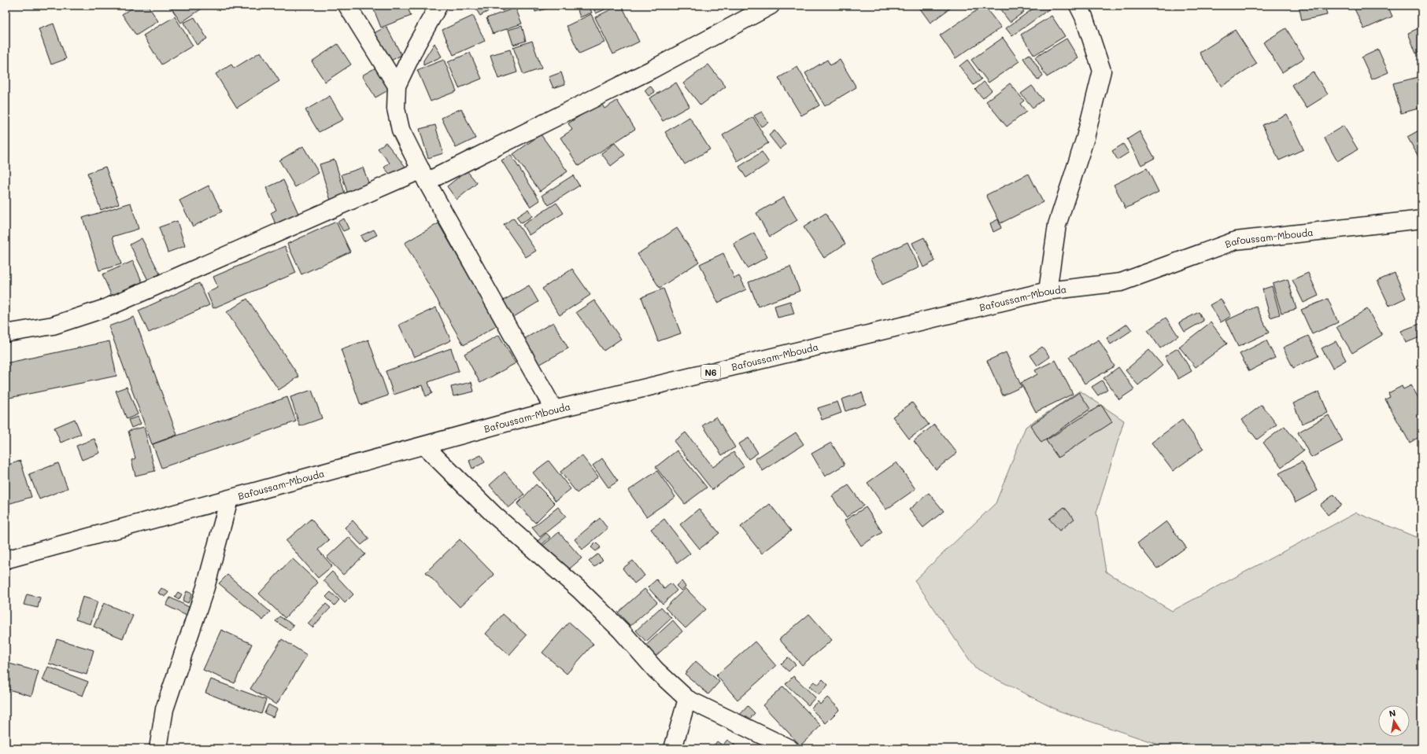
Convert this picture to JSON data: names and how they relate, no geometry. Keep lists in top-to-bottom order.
{
  "streets": {
    "main road": ["Bafoussam-Mbouda", "N6"]
  },
  "north": "top"
}
